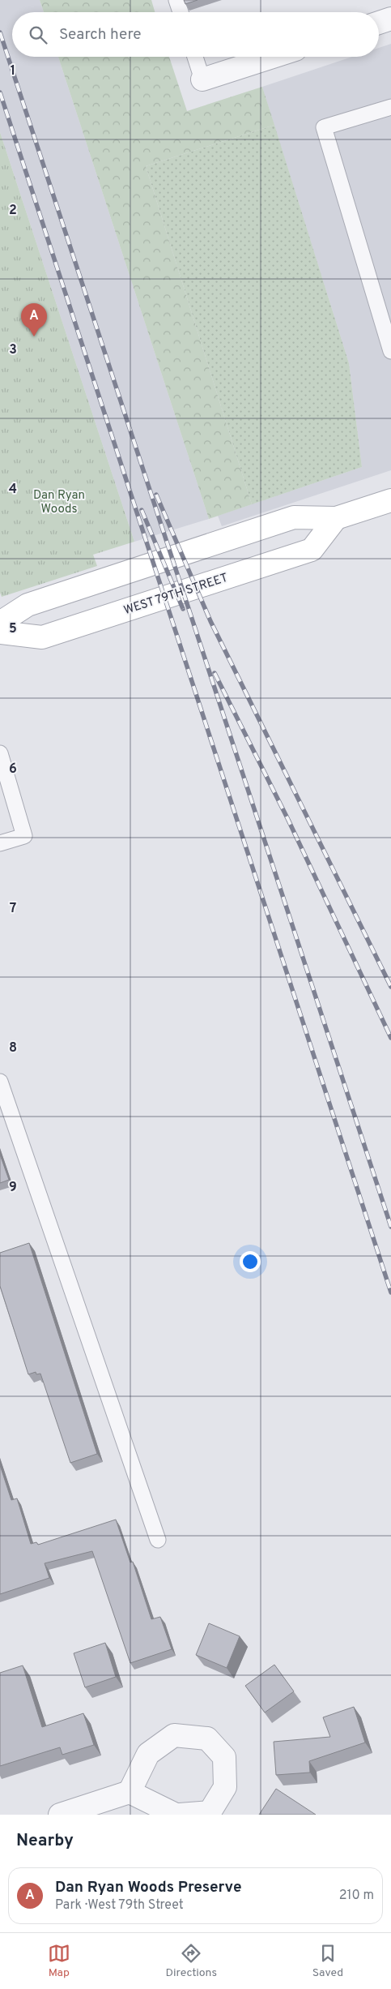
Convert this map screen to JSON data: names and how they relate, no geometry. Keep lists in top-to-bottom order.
{
  "streets": {
    "main road": ["WEST 79TH STREET"]
  },
  "parks": ["Dan Ryan Woods"],
  "page": {
    "search": "Search here",
    "pins": "A",
    "heading": "Nearby",
    "list": [
      {
        "mark": "A",
        "name": "Dan Ryan Woods Preserve",
        "note": "Park · West 79th Street",
        "value": "210 m"
      }
    ],
    "nav": ["Map", "Directions", "Saved"]
  },
  "grid": {
    "rows": [
      "1",
      "2",
      "3",
      "4",
      "5",
      "6",
      "7",
      "8",
      "9"
    ]
  }
}
